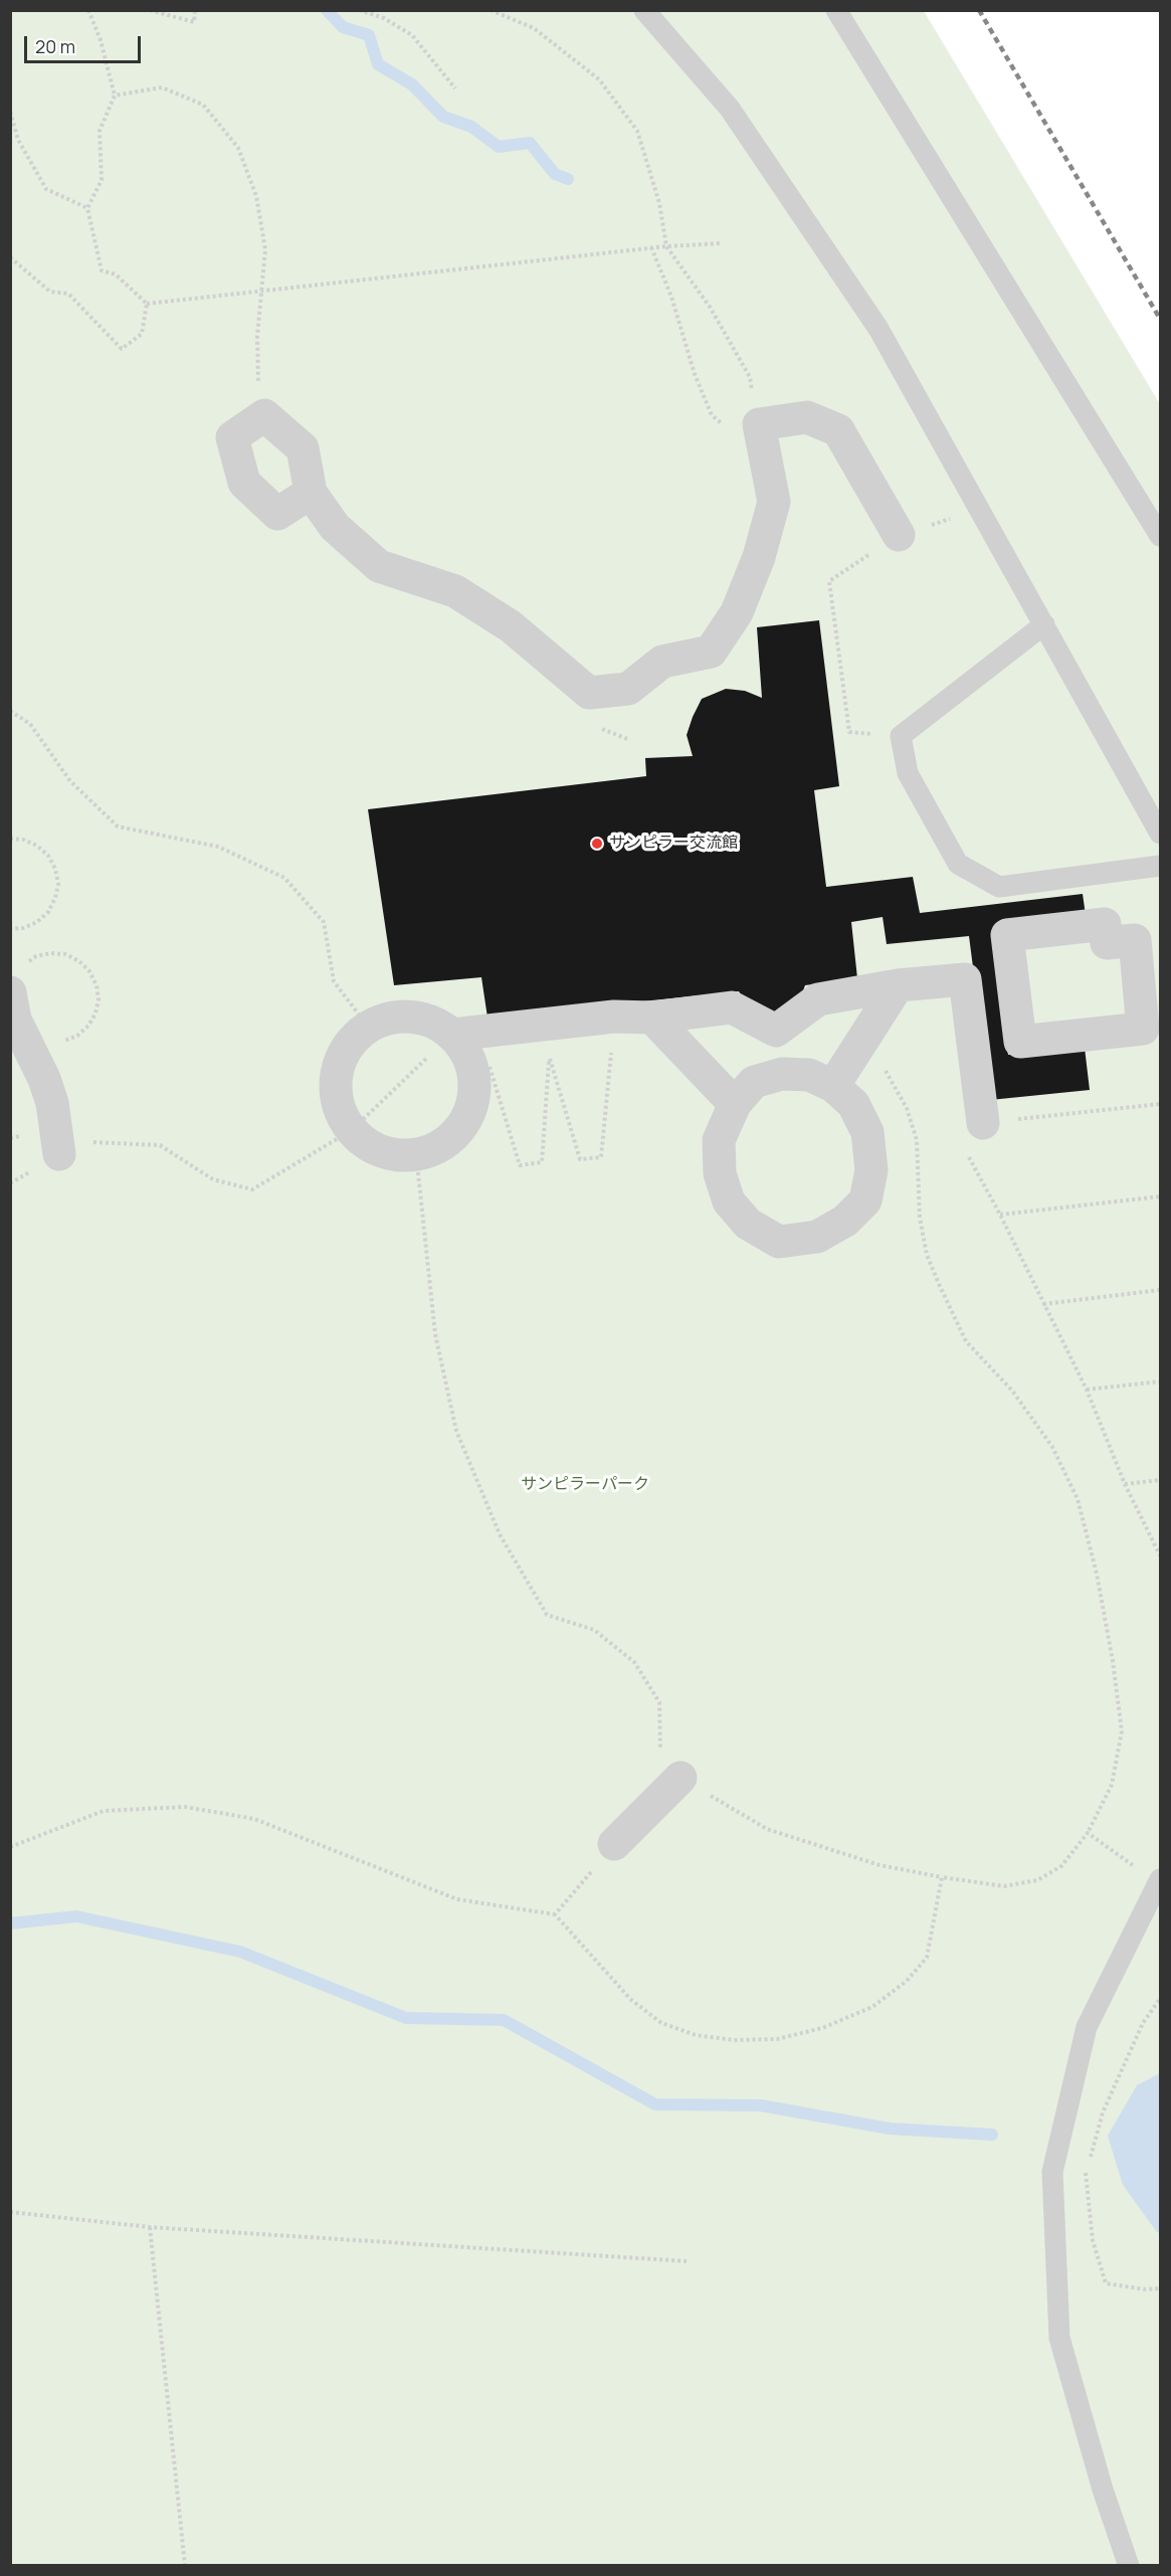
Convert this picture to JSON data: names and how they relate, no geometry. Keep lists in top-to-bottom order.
{
  "parks": ["サンピラーパーク"],
  "places": ["サンピラー交流館"],
  "scale_bar": "20 m"
}
